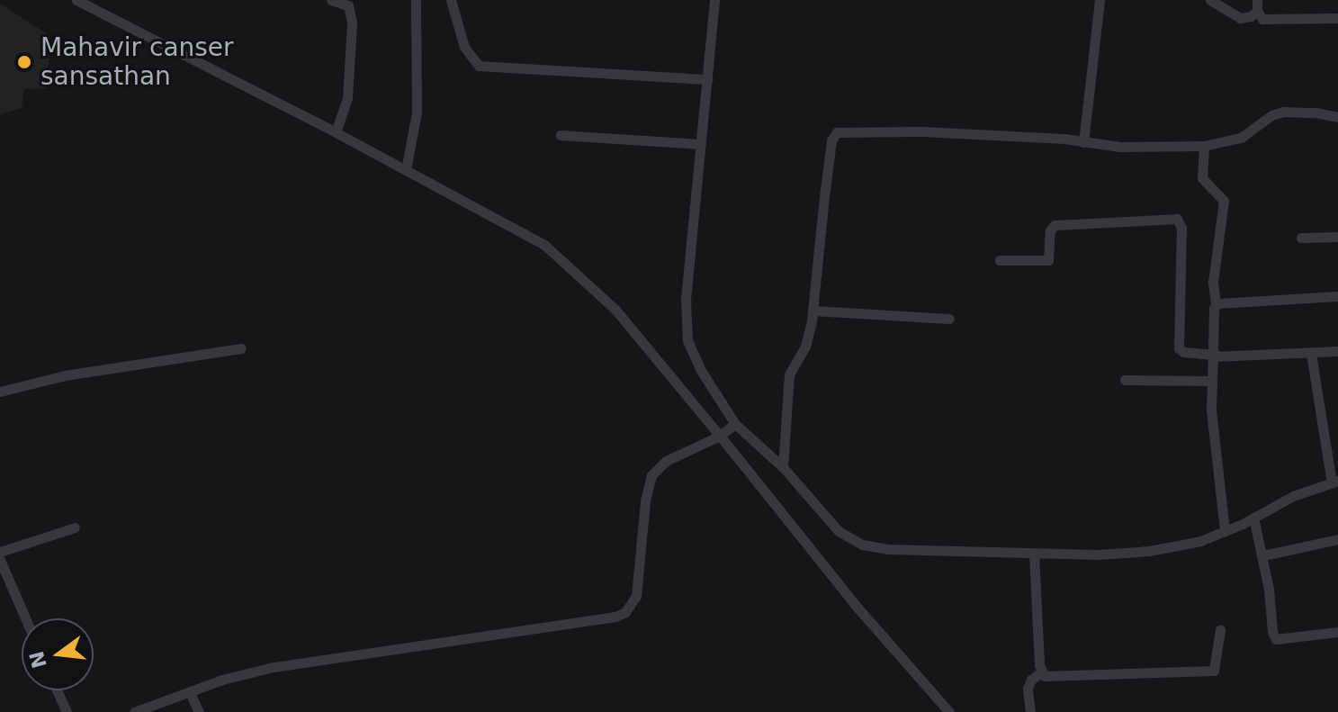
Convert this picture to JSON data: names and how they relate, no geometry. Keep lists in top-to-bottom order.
{
  "places": ["Mahavir canser sansathan"],
  "north": "left"
}
